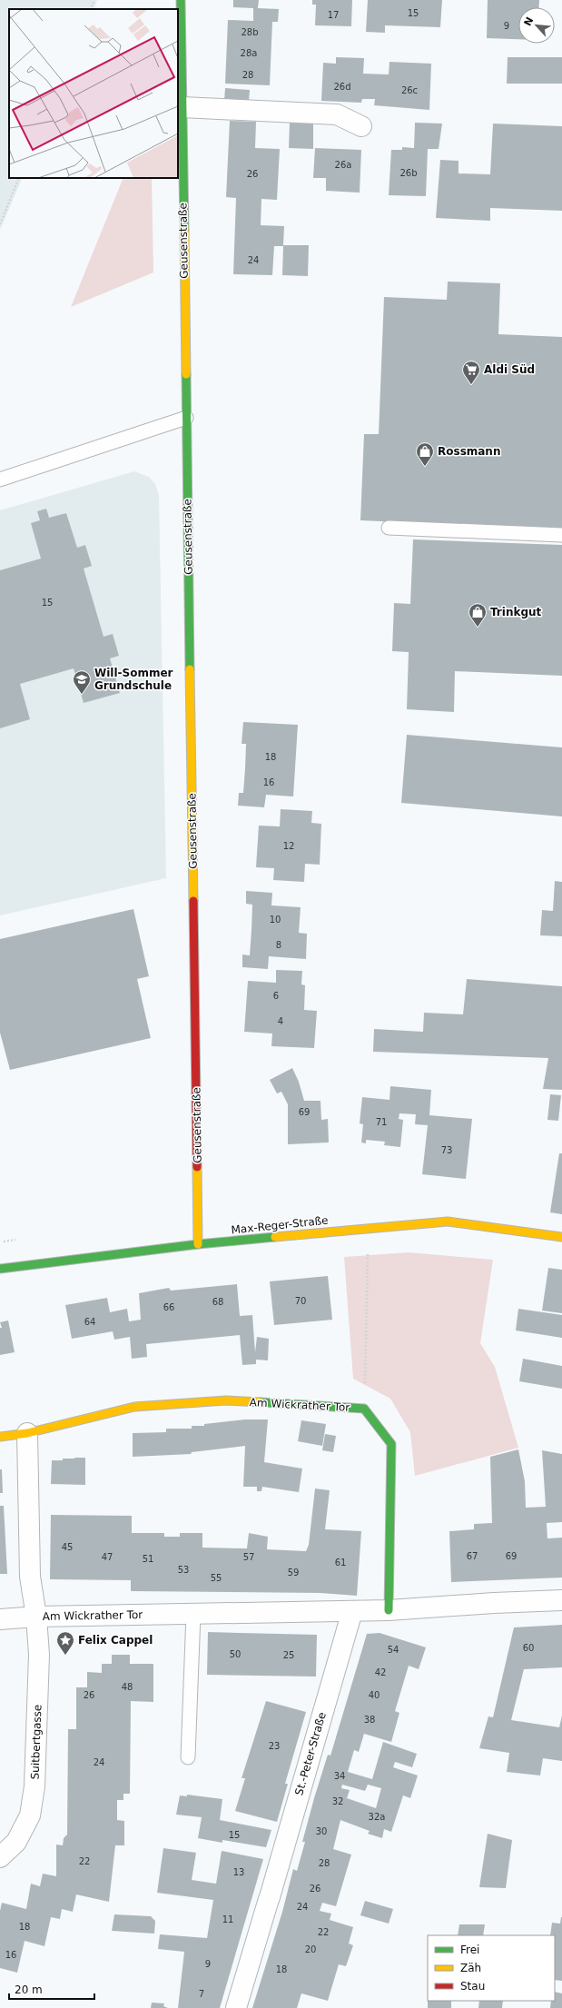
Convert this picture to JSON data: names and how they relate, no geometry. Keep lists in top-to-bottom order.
{
  "streets": {
    "street": [
      "Geusenstraße",
      "Max-Reger-Straße",
      "Am Wickrather Tor",
      "Suitbertgasse",
      "St.-Peter-Straße"
    ]
  },
  "crossings": [
    ["Geusenstraße", "Max-Reger-Straße"],
    ["Am Wickrather Tor", "Suitbertgasse"],
    ["Am Wickrather Tor", "St.-Peter-Straße"]
  ],
  "places": {
    "supermarket": ["Aldi Süd"],
    "shop": ["Rossmann", "Trinkgut"],
    "school or university": ["Will-Sommer Grundschule"],
    "place": ["Felix Cappel"]
  },
  "house_numbers": [
    "15",
    "17",
    "9",
    "28b",
    "28a",
    "28",
    "26d",
    "26c",
    "26a",
    "26b",
    "26",
    "24",
    "15",
    "18",
    "16",
    "12",
    "10",
    "8",
    "6",
    "4",
    "69",
    "71",
    "73",
    "70",
    "68",
    "66",
    "64",
    "45",
    "67",
    "69",
    "47",
    "57",
    "51",
    "61",
    "53",
    "59",
    "55",
    "60",
    "54",
    "50",
    "25",
    "42",
    "48",
    "26",
    "40",
    "38",
    "23",
    "24",
    "34",
    "32",
    "32a",
    "30",
    "15",
    "22",
    "28",
    "13",
    "26",
    "24",
    "11",
    "18",
    "22",
    "20",
    "16",
    "9",
    "18",
    "7"
  ],
  "legend": ["Frei", "Zäh", "Stau"],
  "scale_bar": "20 m",
  "north": "top left"
}
